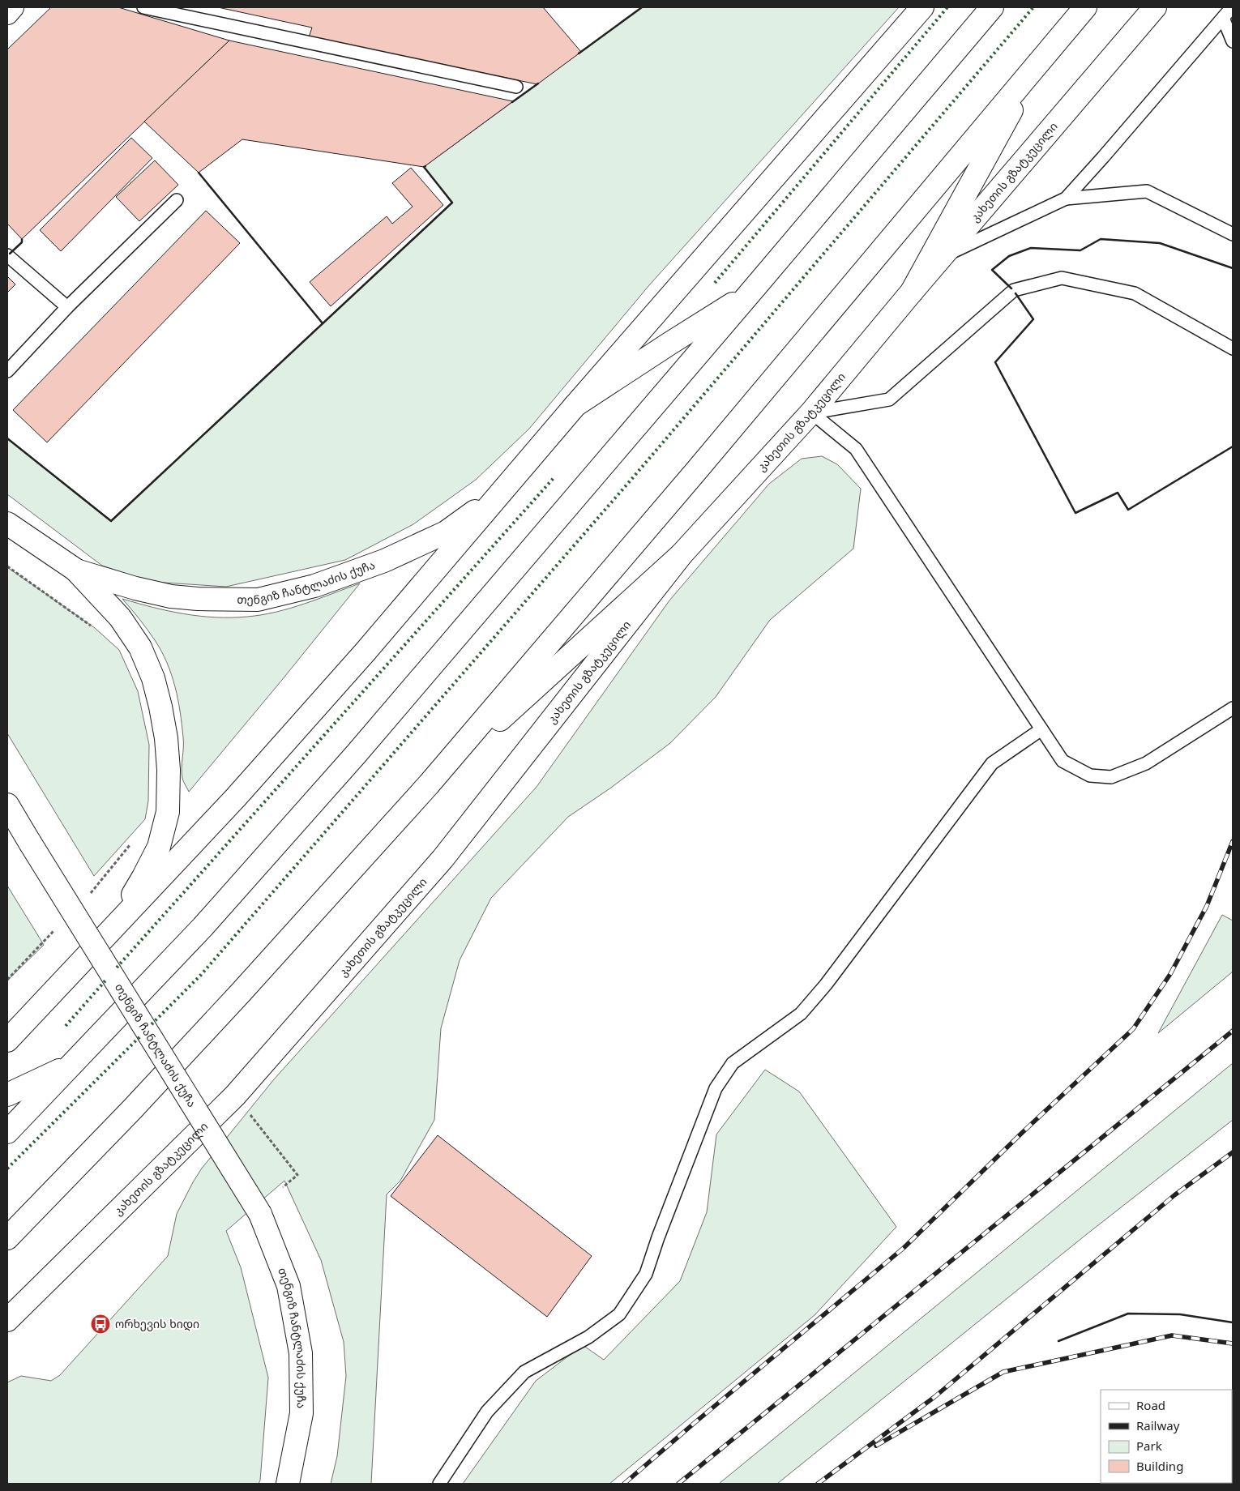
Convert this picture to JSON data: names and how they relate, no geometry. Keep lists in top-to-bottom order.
{
  "streets": {
    "main road": ["კახეთის გზატკეცილი", "თენგიზ ჩანტლაძის ქუჩა"]
  },
  "places": {
    "bus stop": ["ორხევის ხიდი"]
  },
  "legend": [
    "Road",
    "Railway",
    "Park",
    "Building"
  ]
}
